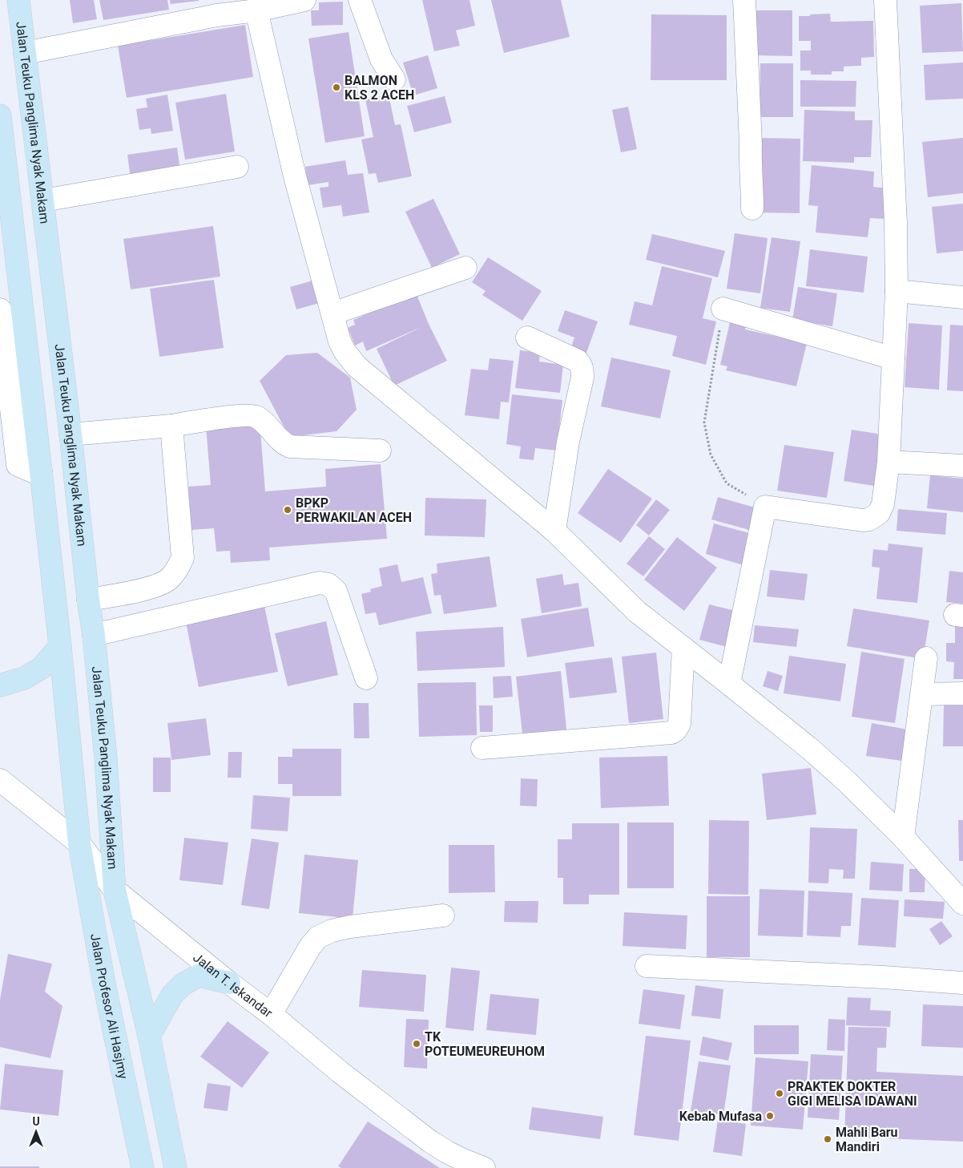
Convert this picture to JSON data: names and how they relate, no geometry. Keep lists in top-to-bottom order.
{
  "streets": {
    "main road": ["Jalan Teuku Panglima Nyak Makam", "Jalan Profesor Ali Hasjmy"],
    "street": ["Jalan T. Iskandar"]
  },
  "crossings": [
    ["Jalan Teuku Panglima Nyak Makam", "Jalan T. Iskandar"],
    ["Jalan T. Iskandar", "Jalan Profesor Ali Hasjmy"]
  ],
  "places": [
    "BALMON KLS 2 ACEH",
    "BPKP PERWAKILAN ACEH",
    "TK POTEUMEUREUHOM",
    "PRAKTEK DOKTER GIGI MELISA IDAWANI",
    "Kebab Mufasa",
    "Mahli Baru Mandiri"
  ],
  "north": "top"
}
